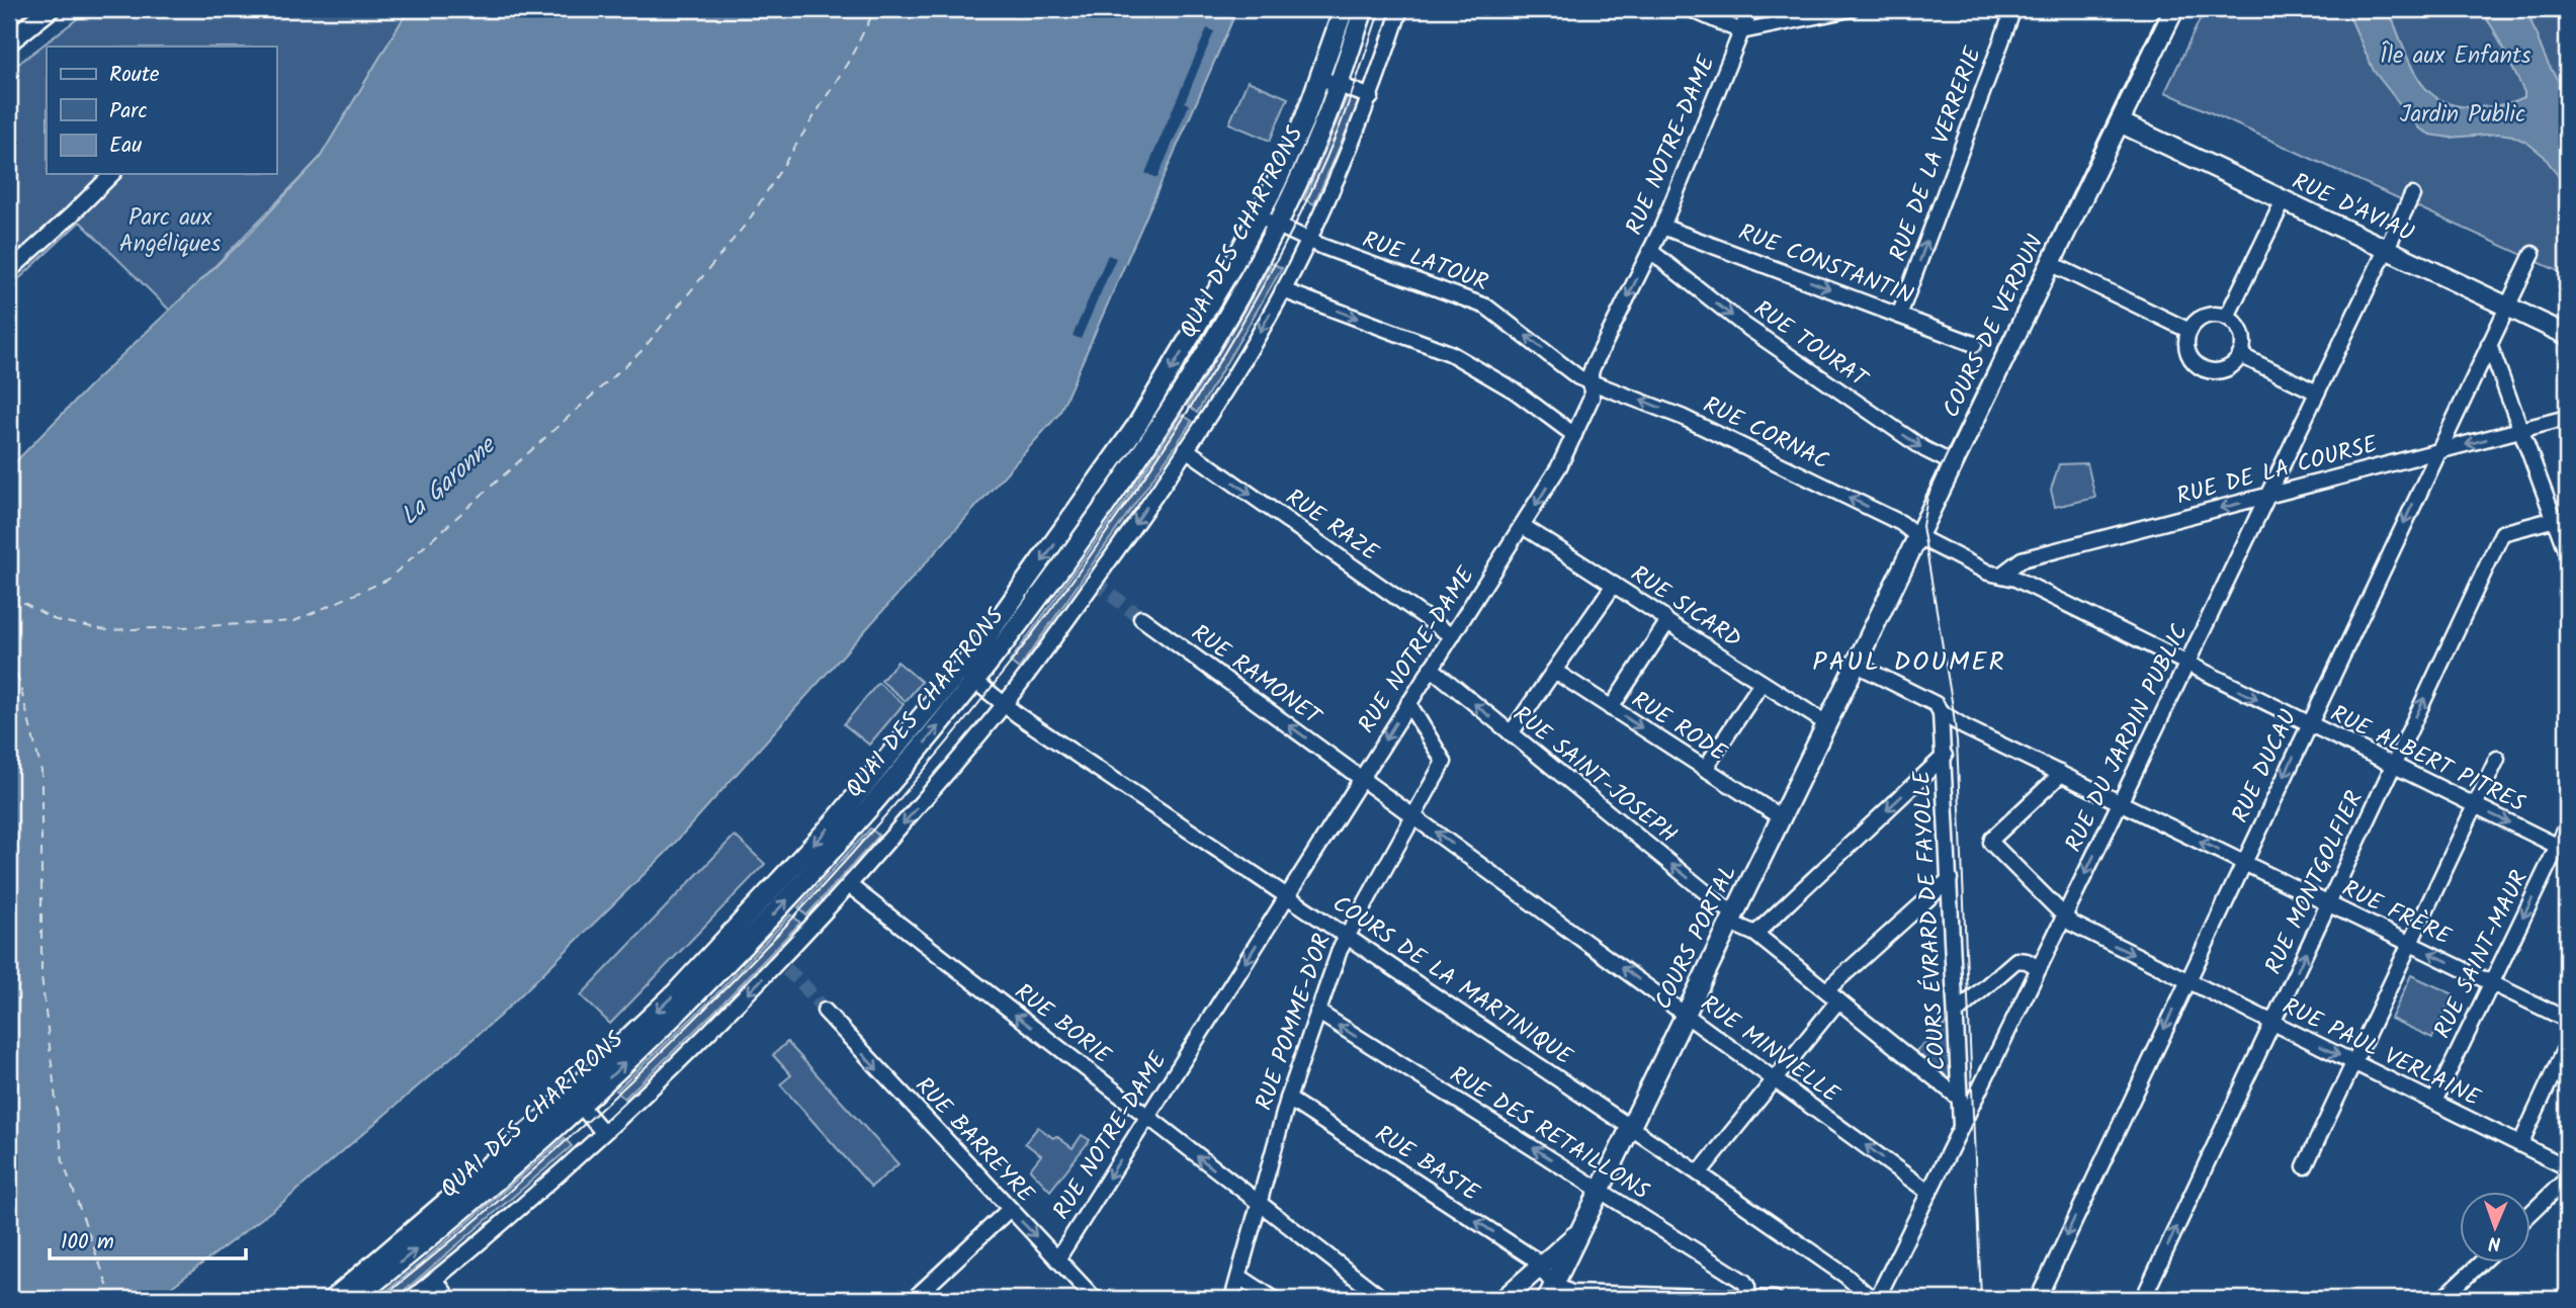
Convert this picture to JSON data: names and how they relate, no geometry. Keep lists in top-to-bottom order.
{
  "streets": {
    "main road": [
      "RUE D'AVIAU",
      "QUAI DES CHARTRONS",
      "COURS DE VERDUN",
      "COURS PORTAL"
    ],
    "street": [
      "RUE NOTRE-DAME",
      "RUE DE LA VERRERIE",
      "RUE LATOUR",
      "RUE CONSTANTIN",
      "RUE TOURAT",
      "RUE CORNAC",
      "RUE DE LA COURSE",
      "RUE RAZE",
      "RUE SICARD",
      "RUE RAMONET",
      "RUE RODE",
      "RUE DU JARDIN PUBLIC",
      "RUE ALBERT PITRES",
      "RUE DUCAU",
      "RUE SAINT-JOSEPH",
      "RUE MONTGOLFIER",
      "RUE FRÈRE",
      "COURS ÉVRARD DE FAYOLLE",
      "RUE SAINT-MAUR",
      "COURS DE LA MARTINIQUE",
      "RUE POMME-D'OR",
      "RUE BORIE",
      "RUE MINVIELLE",
      "RUE PAUL VERLAINE",
      "RUE DES RETAILLONS",
      "RUE BARREYRE",
      "RUE BASTE"
    ]
  },
  "crossings": [
    ["RUE NOTRE-DAME", "RUE LATOUR"],
    ["RUE NOTRE-DAME", "RUE CONSTANTIN"],
    ["RUE NOTRE-DAME", "RUE TOURAT"],
    ["RUE NOTRE-DAME", "RUE CORNAC"],
    ["RUE NOTRE-DAME", "RUE RAZE"],
    ["RUE NOTRE-DAME", "RUE SICARD"],
    ["RUE NOTRE-DAME", "RUE RAMONET"],
    ["RUE NOTRE-DAME", "RUE SAINT-JOSEPH"],
    ["RUE NOTRE-DAME", "COURS DE LA MARTINIQUE"],
    ["RUE NOTRE-DAME", "RUE POMME-D'OR"],
    ["RUE NOTRE-DAME", "RUE BORIE"],
    ["RUE NOTRE-DAME", "RUE BARREYRE"],
    ["RUE DE LA VERRERIE", "RUE CONSTANTIN"],
    ["RUE D'AVIAU", "COURS DE VERDUN"],
    ["RUE D'AVIAU", "RUE DU JARDIN PUBLIC"],
    ["RUE D'AVIAU", "RUE DUCAU"],
    ["QUAI DES CHARTRONS", "RUE LATOUR"],
    ["QUAI DES CHARTRONS", "COURS DE LA MARTINIQUE"],
    ["RUE LATOUR", "RUE CORNAC"],
    ["COURS DE VERDUN", "RUE TOURAT"],
    ["COURS DE VERDUN", "RUE CORNAC"],
    ["COURS DE VERDUN", "RUE FRÈRE"],
    ["COURS DE VERDUN", "COURS PORTAL"],
    ["RUE CORNAC", "RUE DE LA COURSE"],
    ["RUE CORNAC", "RUE ALBERT PITRES"],
    ["RUE DE LA COURSE", "RUE DU JARDIN PUBLIC"],
    ["RUE DE LA COURSE", "RUE ALBERT PITRES"],
    ["RUE DE LA COURSE", "RUE DUCAU"],
    ["RUE SICARD", "COURS PORTAL"],
    ["RUE RAMONET", "RUE POMME-D'OR"],
    ["RUE RAMONET", "RUE MINVIELLE"],
    ["RUE RODE", "COURS PORTAL"],
    ["RUE DU JARDIN PUBLIC", "RUE ALBERT PITRES"],
    ["RUE DU JARDIN PUBLIC", "RUE FRÈRE"],
    ["RUE DU JARDIN PUBLIC", "COURS ÉVRARD DE FAYOLLE"],
    ["RUE DU JARDIN PUBLIC", "COURS DE LA MARTINIQUE"],
    ["RUE DU JARDIN PUBLIC", "RUE MINVIELLE"],
    ["RUE DU JARDIN PUBLIC", "RUE PAUL VERLAINE"],
    ["RUE ALBERT PITRES", "RUE DUCAU"],
    ["RUE ALBERT PITRES", "RUE MONTGOLFIER"],
    ["RUE ALBERT PITRES", "RUE SAINT-MAUR"],
    ["RUE DUCAU", "RUE FRÈRE"],
    ["RUE DUCAU", "RUE PAUL VERLAINE"],
    ["RUE SAINT-JOSEPH", "COURS ÉVRARD DE FAYOLLE"],
    ["RUE SAINT-JOSEPH", "COURS PORTAL"],
    ["RUE MONTGOLFIER", "RUE FRÈRE"],
    ["RUE MONTGOLFIER", "RUE PAUL VERLAINE"],
    ["RUE FRÈRE", "COURS ÉVRARD DE FAYOLLE"],
    ["RUE FRÈRE", "COURS PORTAL"],
    ["RUE FRÈRE", "RUE SAINT-MAUR"],
    ["RUE FRÈRE", "RUE PAUL VERLAINE"],
    ["COURS PORTAL", "COURS DE LA MARTINIQUE"],
    ["COURS PORTAL", "RUE MINVIELLE"],
    ["COURS PORTAL", "RUE DES RETAILLONS"],
    ["COURS PORTAL", "RUE BASTE"],
    ["RUE SAINT-MAUR", "RUE PAUL VERLAINE"],
    ["COURS DE LA MARTINIQUE", "RUE POMME-D'OR"],
    ["RUE POMME-D'OR", "RUE BORIE"],
    ["RUE POMME-D'OR", "RUE MINVIELLE"],
    ["RUE POMME-D'OR", "RUE DES RETAILLONS"],
    ["RUE POMME-D'OR", "RUE BASTE"]
  ],
  "one_way": [
    "RUE NOTRE-DAME",
    "RUE DE LA VERRERIE",
    "RUE CONSTANTIN",
    "RUE TOURAT",
    "RUE CORNAC",
    "RUE DE LA COURSE",
    "RUE RAZE",
    "RUE RAMONET",
    "RUE RODE",
    "RUE ALBERT PITRES",
    "RUE DUCAU",
    "RUE SAINT-JOSEPH",
    "RUE BORIE",
    "RUE MINVIELLE",
    "RUE DES RETAILLONS",
    "RUE BARREYRE",
    "RUE BASTE"
  ],
  "districts": ["PAUL DOUMER"],
  "water": ["La Garonne"],
  "parks": ["Île aux Enfants", "Jardin Public", "Parc aux Angéliques"],
  "legend": ["Route", "Parc", "Eau"],
  "scale_bar": "100 m",
  "north": "bottom"
}
